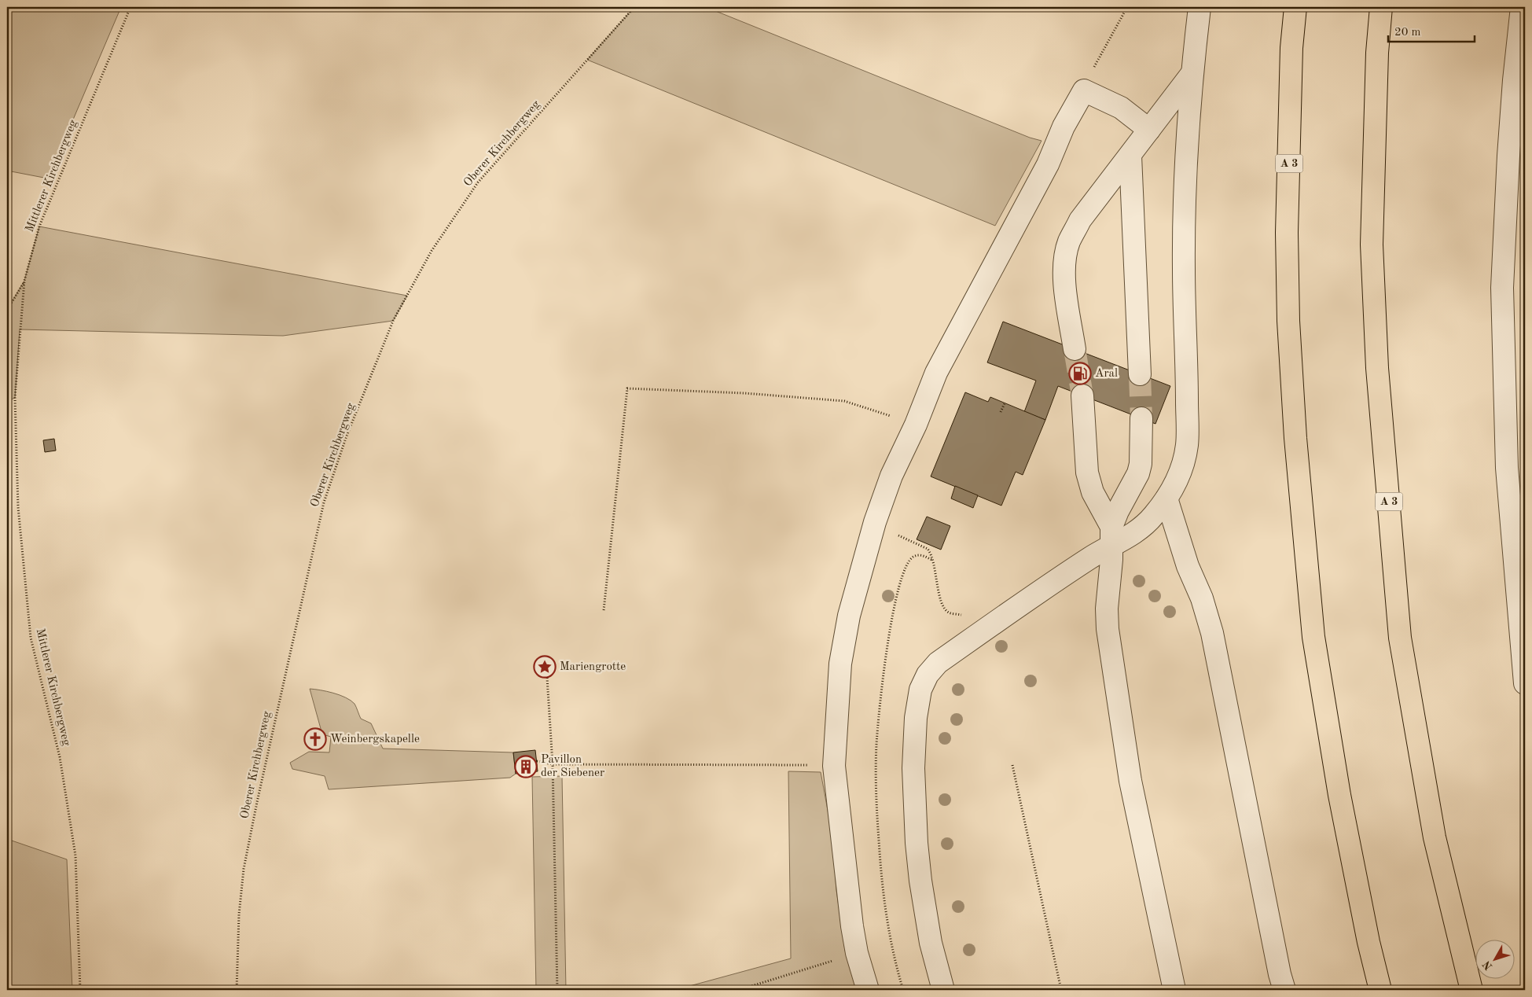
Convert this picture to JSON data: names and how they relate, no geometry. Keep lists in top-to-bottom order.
{
  "streets": {
    "highway": ["A 3"],
    "path": ["Oberer Kirchbergweg", "Mittlerer Kirchbergweg"]
  },
  "places": {
    "fuel station": ["Aral"],
    "place": ["Mariengrotte"],
    "church": ["Weinbergskapelle"],
    "building": ["Pavillon der Siebener"]
  },
  "scale_bar": "20 m",
  "north": "bottom left"
}
